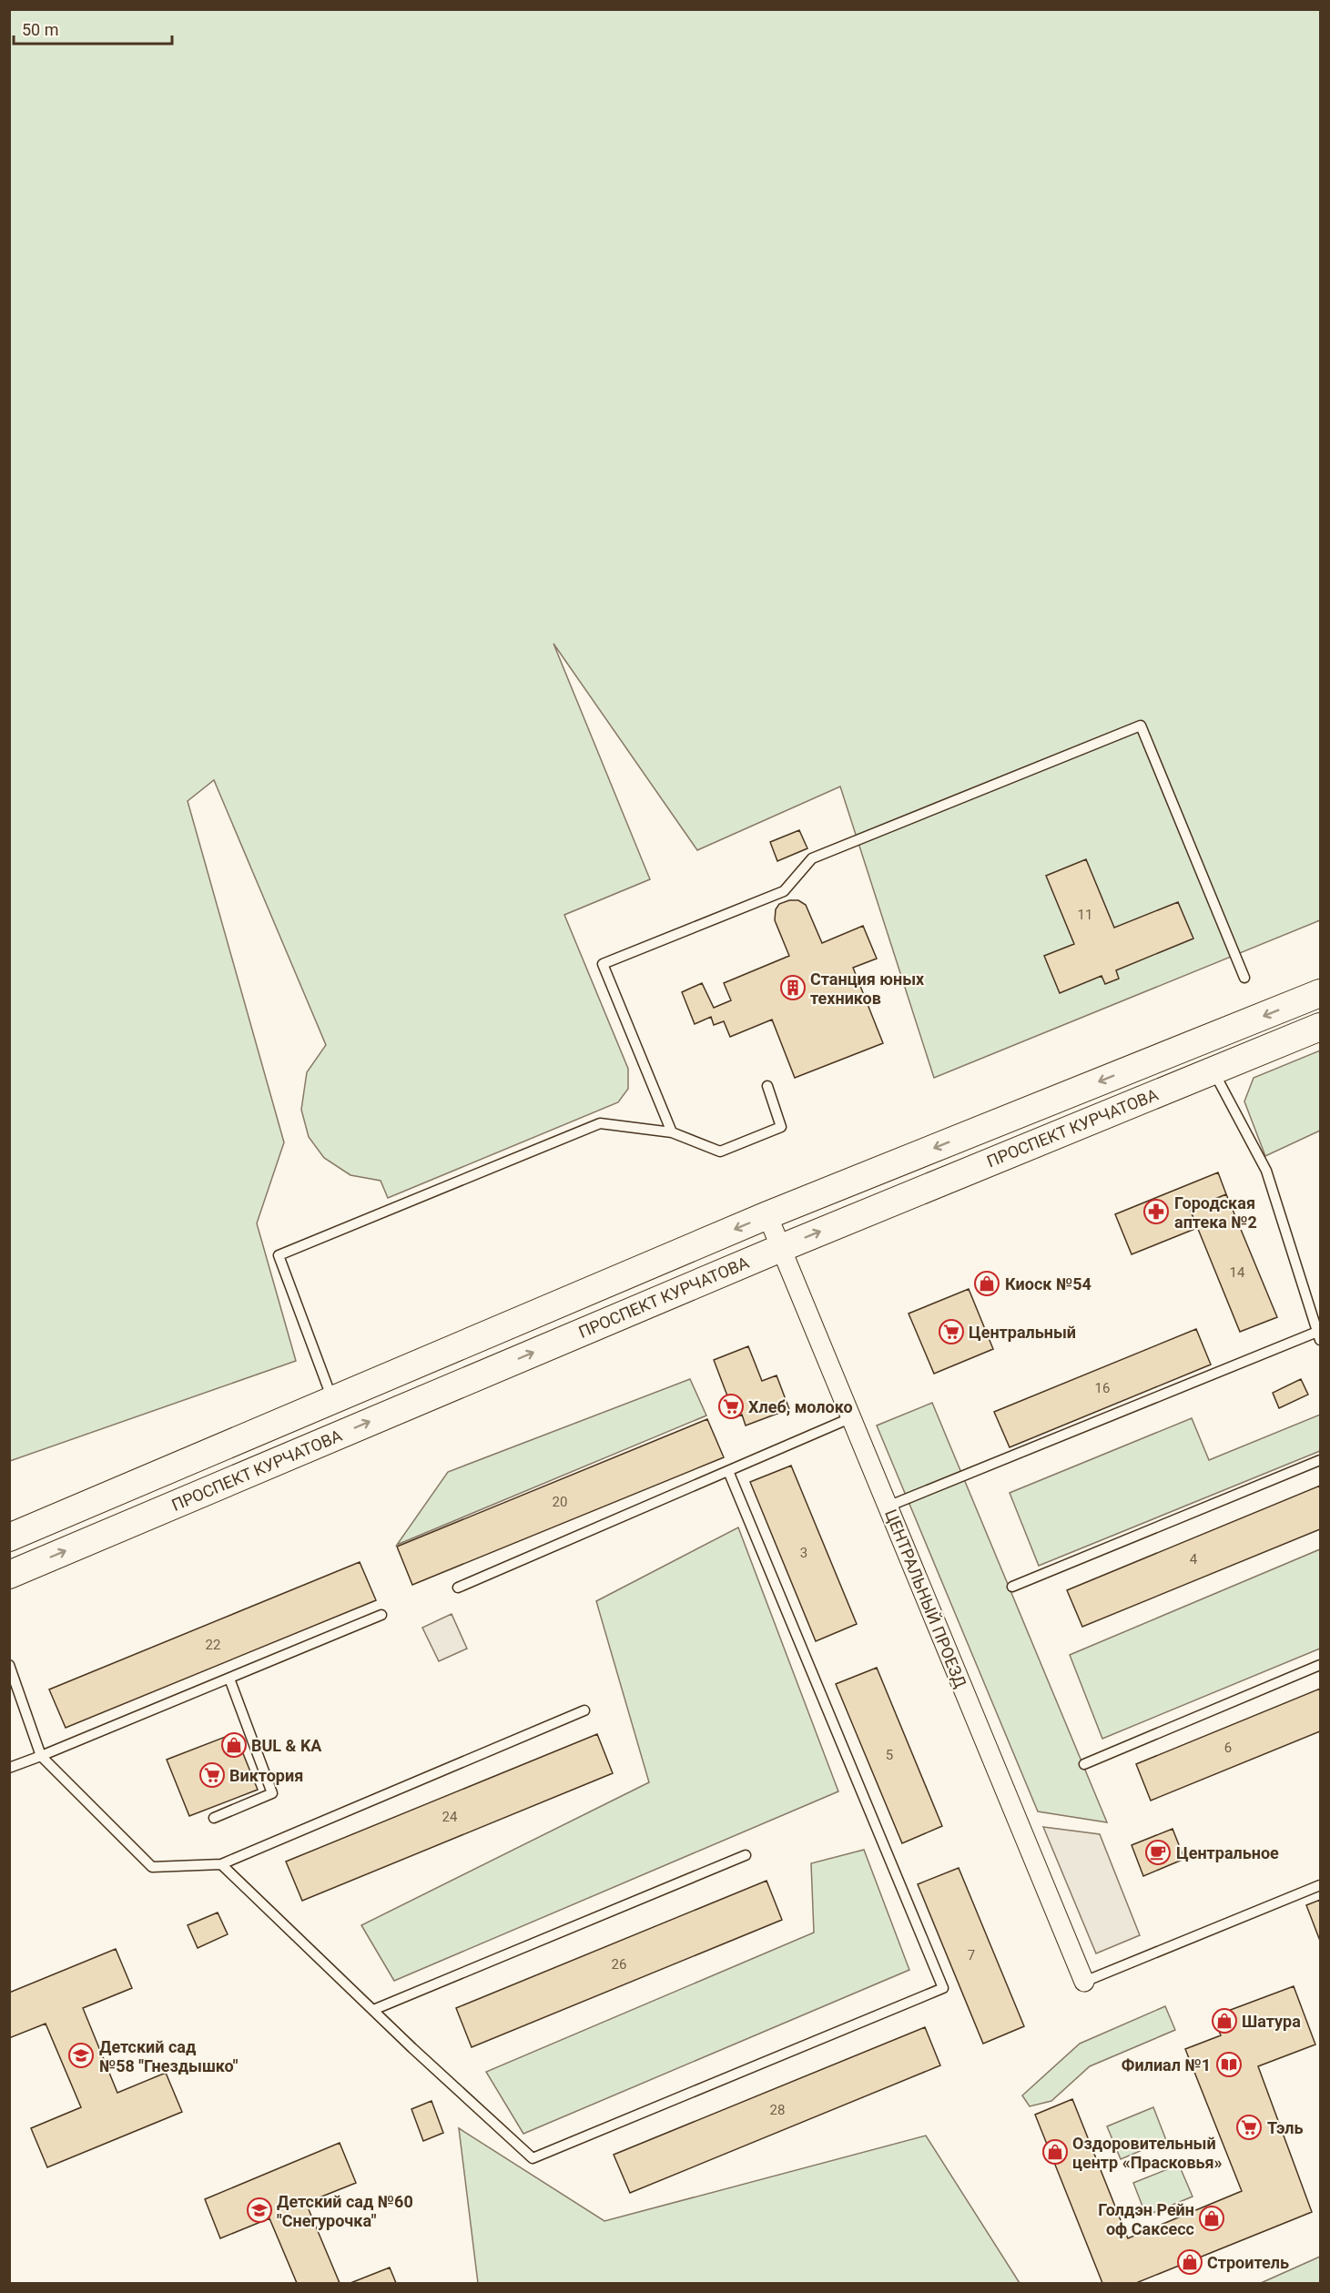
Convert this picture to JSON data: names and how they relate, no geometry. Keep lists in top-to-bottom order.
{
  "streets": {
    "main road": ["ПРОСПЕКТ КУРЧАТОВА"],
    "street": ["ЦЕНТРАЛЬНЫЙ ПРОЕЗД"]
  },
  "crossings": [
    ["ПРОСПЕКТ КУРЧАТОВА", "ЦЕНТРАЛЬНЫЙ ПРОЕЗД"]
  ],
  "places": {
    "building": ["Станция юных техников"],
    "pharmacy": ["Городская аптека №2"],
    "shop": [
      "Киоск №54",
      "BUL & KA",
      "Шатура",
      "Оздоровительный центр «Прасковья»",
      "Голдэн Рейн оф Саксесс",
      "Строитель"
    ],
    "supermarket": [
      "Центральный",
      "Хлеб, молоко",
      "Виктория",
      "Тэль"
    ],
    "cafe": ["Центральное"],
    "school or university": ["Детский сад №58 \"Гнездышко\"", "Детский сад №60 \"Снегурочка\""],
    "library": ["Филиал №1"]
  },
  "house_numbers": [
    "11",
    "14",
    "16",
    "20",
    "3",
    "4",
    "22",
    "6",
    "5",
    "24",
    "7",
    "26",
    "28"
  ],
  "scale_bar": "50 m"
}
